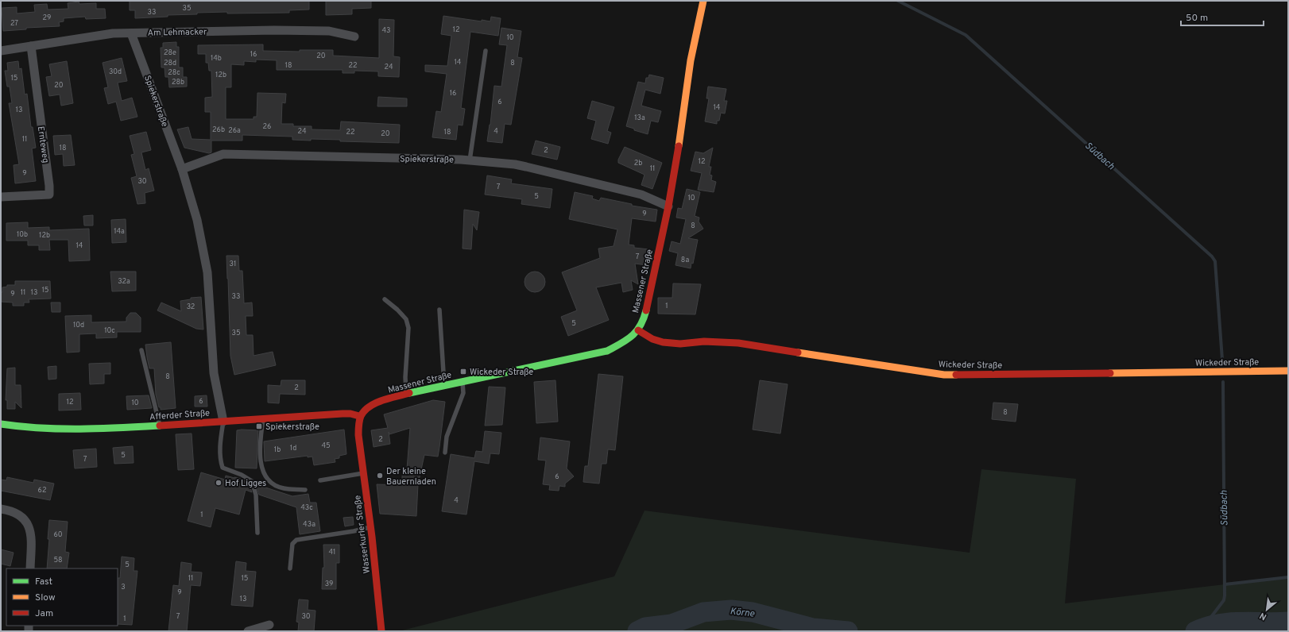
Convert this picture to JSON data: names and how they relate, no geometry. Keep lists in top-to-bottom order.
{
  "streets": {
    "street": [
      "Am Lehmacker",
      "Spiekerstraße",
      "Ernteweg",
      "Massener Straße",
      "Wickeder Straße",
      "Afferder Straße",
      "Wasserkurler Straße"
    ]
  },
  "crossings": [
    ["Am Lehmacker", "Spiekerstraße"],
    ["Am Lehmacker", "Ernteweg"],
    ["Spiekerstraße", "Massener Straße"],
    ["Spiekerstraße", "Afferder Straße"],
    ["Massener Straße", "Wickeder Straße"],
    ["Massener Straße", "Afferder Straße"],
    ["Massener Straße", "Wasserkurler Straße"],
    ["Afferder Straße", "Wasserkurler Straße"]
  ],
  "water": ["Südbach", "Körne"],
  "places": {
    "transit": ["Wickeder Straße", "Spiekerstraße"],
    "other": ["Der kleine Bauernladen", "Hof Ligges"]
  },
  "house_numbers": [
    "35",
    "33",
    "29",
    "27",
    "12",
    "43",
    "10",
    "28e",
    "16",
    "20",
    "14b",
    "14",
    "28d",
    "8",
    "18",
    "22",
    "24",
    "30d",
    "28c",
    "12b",
    "15",
    "28b",
    "20",
    "16",
    "6",
    "14",
    "13",
    "13a",
    "26",
    "26b",
    "26a",
    "24",
    "4",
    "22",
    "18",
    "20",
    "11",
    "18",
    "2",
    "12",
    "2b",
    "11",
    "9",
    "30",
    "7",
    "5",
    "10",
    "9",
    "8",
    "14a",
    "10b",
    "12b",
    "14",
    "7",
    "8a",
    "31",
    "32a",
    "15",
    "11",
    "13",
    "9",
    "33",
    "1",
    "32",
    "5",
    "10d",
    "10c",
    "35",
    "8",
    "2",
    "6",
    "12",
    "10",
    "8",
    "2",
    "45",
    "1d",
    "1b",
    "5",
    "7",
    "6",
    "62",
    "4",
    "43c",
    "1",
    "43a",
    "60",
    "41",
    "58",
    "5",
    "11",
    "15",
    "39",
    "3",
    "9",
    "13",
    "7",
    "30",
    "1"
  ],
  "legend": ["Fast", "Slow", "Jam"],
  "scale_bar": "50 m",
  "north": "bottom left"
}
